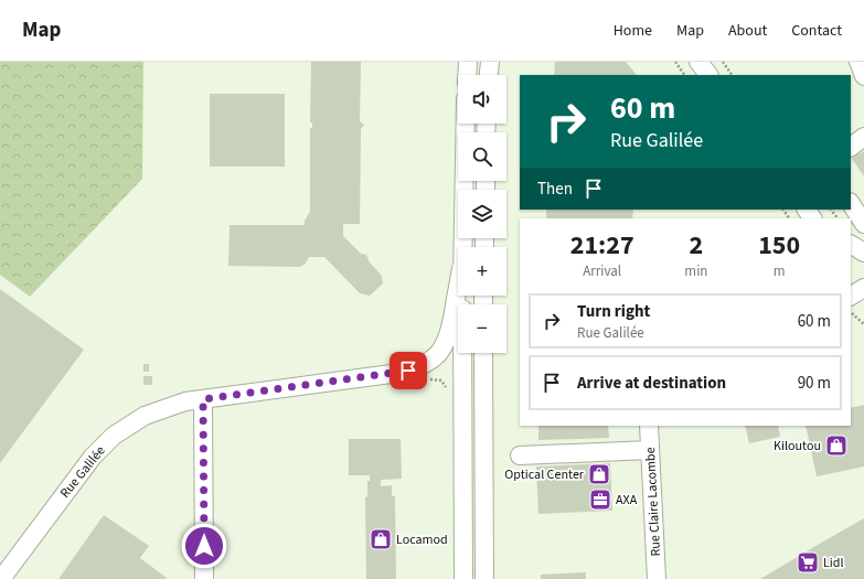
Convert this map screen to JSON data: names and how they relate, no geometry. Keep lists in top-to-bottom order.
{
  "streets": {
    "street": ["Rue Galilée", "Rue Claire Lacombe"]
  },
  "places": {
    "shop": ["Kiloutou", "Optical Center", "Locamod"],
    "office": ["AXA"],
    "supermarket": ["Lidl"]
  },
  "page": {
    "header": "Map",
    "nav": [
      "Home",
      "Map",
      "About",
      "Contact"
    ],
    "map_buttons": ["+", "−"],
    "turn": ["60 m", "Rue Galilée"],
    "then": "Then",
    "eta": [
      "21:27",
      "Arrival",
      "2",
      "min",
      "150",
      "m"
    ],
    "list": [
      {
        "name": "Turn right",
        "note": "Rue Galilée",
        "value": "60 m"
      },
      {
        "name": "Arrive at destination",
        "value": "90 m"
      }
    ]
  }
}
